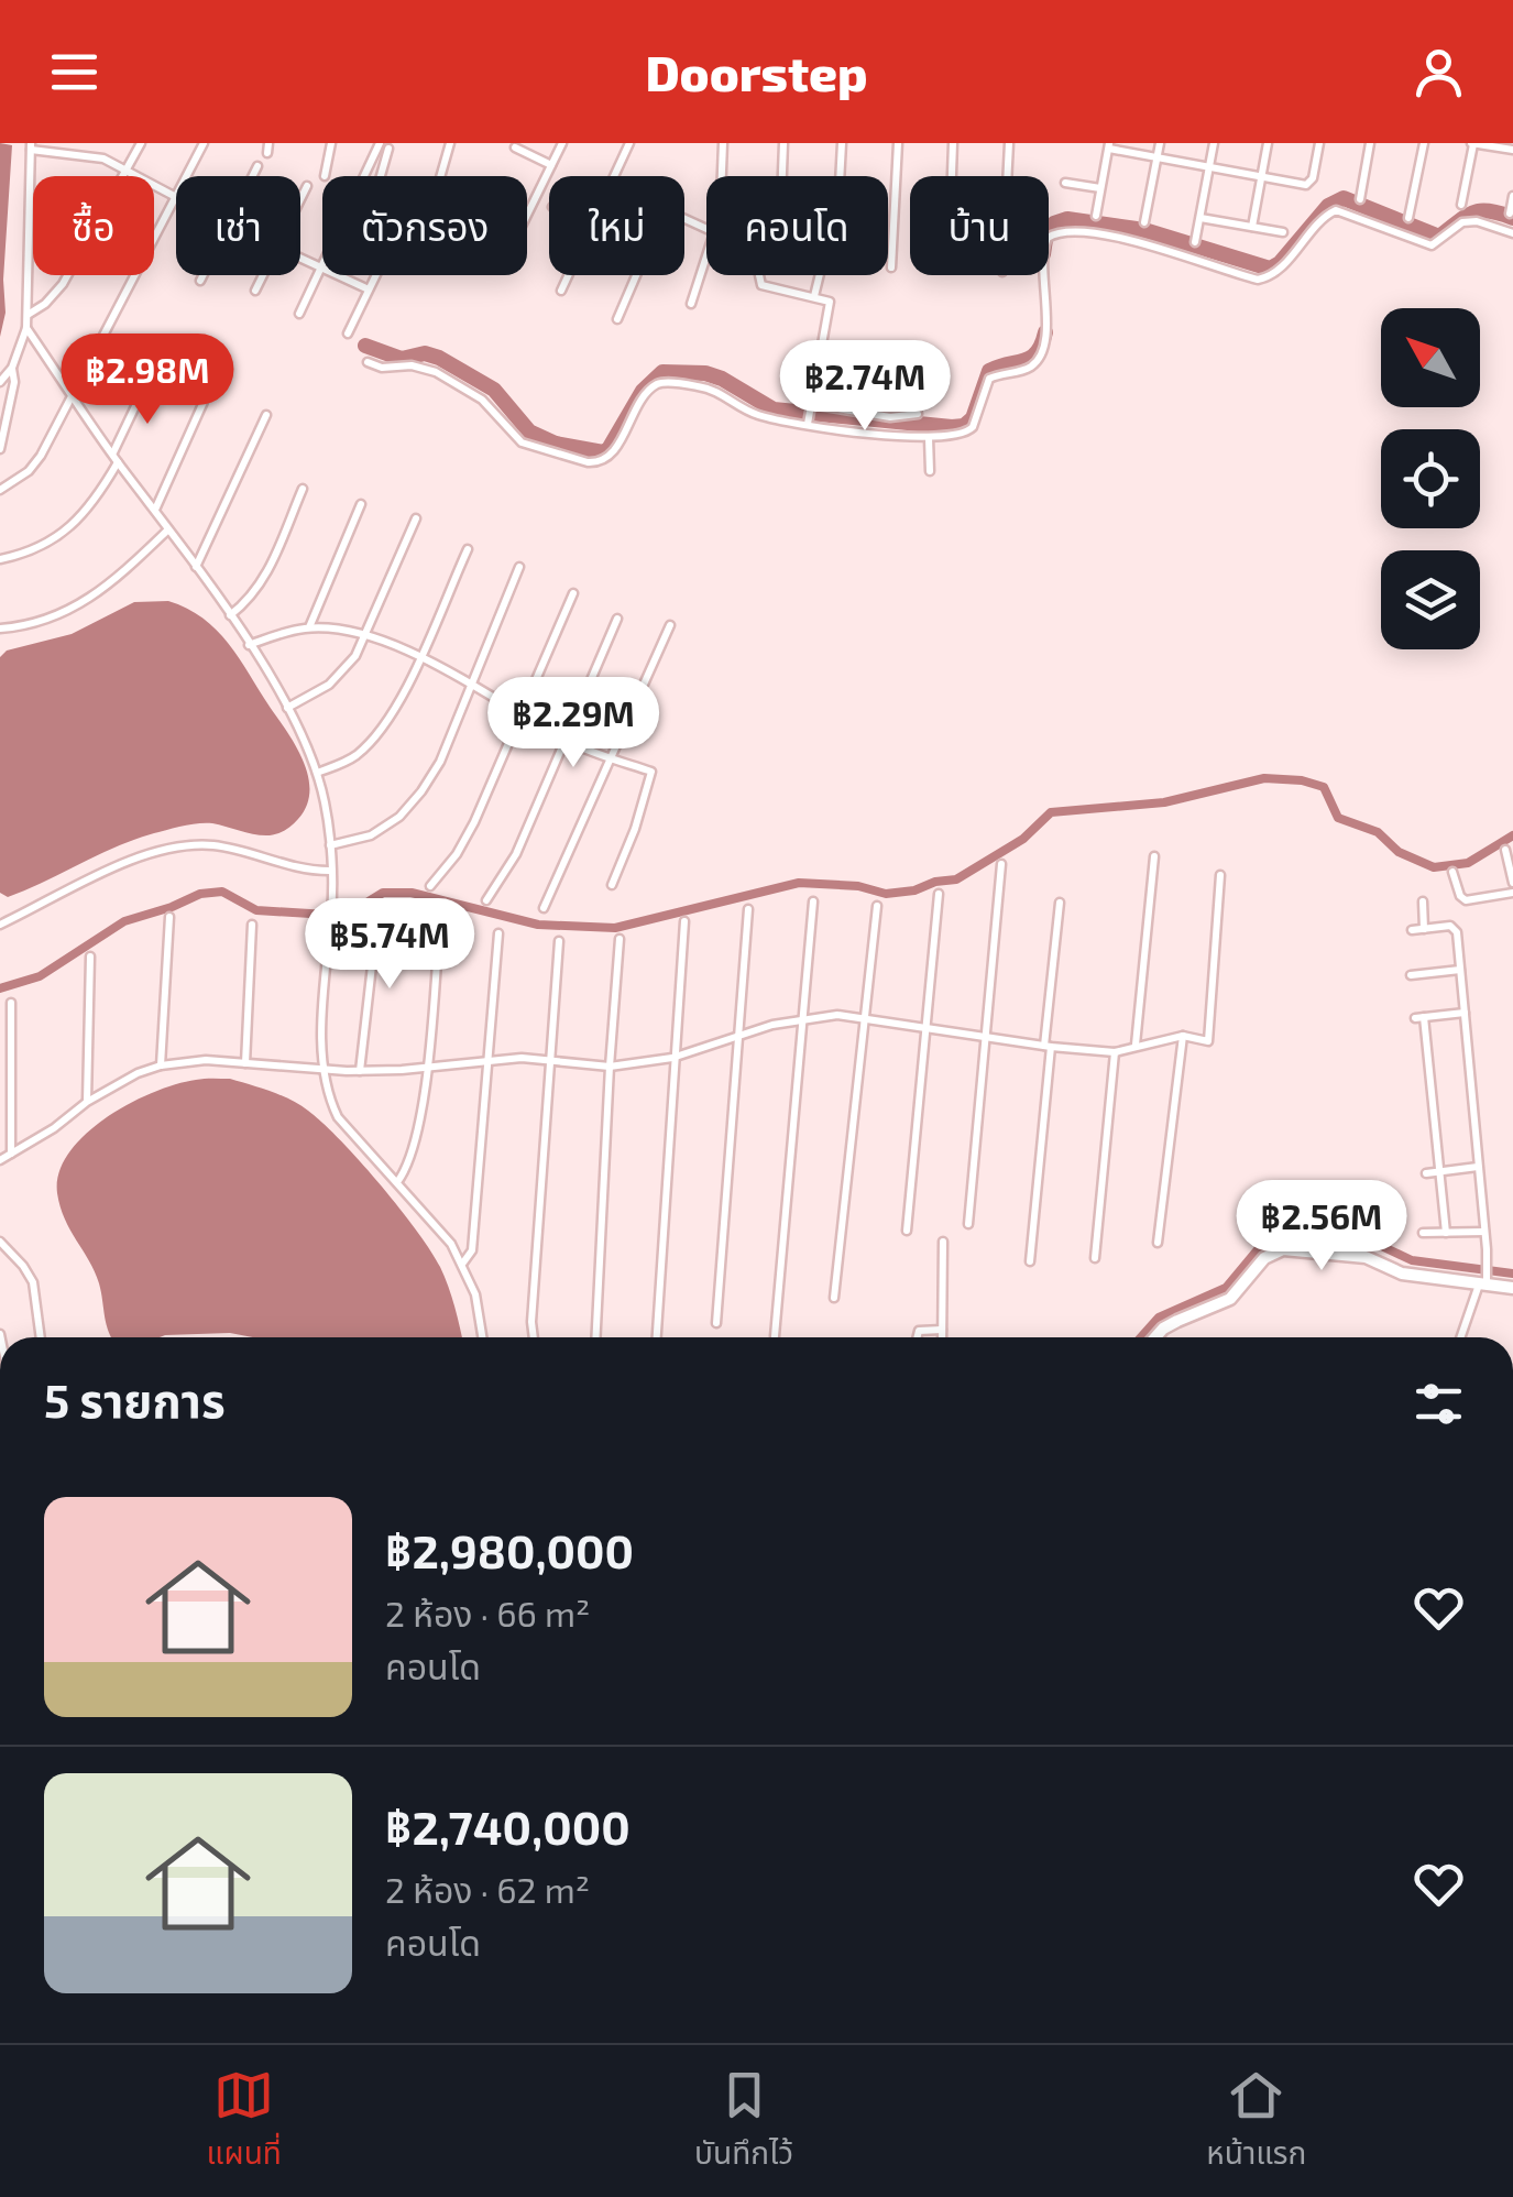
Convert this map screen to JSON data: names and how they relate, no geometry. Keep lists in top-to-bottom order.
{
  "north": "top left",
  "page": {
    "header": "Doorstep",
    "chip": [
      "ซื้อ",
      "เช่า",
      "ตัวกรอง",
      "ใหม่",
      "คอนโด",
      "บ้าน"
    ],
    "price": [
      "฿2.98M",
      "฿2.74M",
      "฿2.29M",
      "฿5.74M",
      "฿2.56M"
    ],
    "heading": "5 รายการ",
    "list": [
      {
        "name": "฿2,980,000",
        "note": "2 ห้อง · 66 m² · คอนโด"
      },
      {
        "name": "฿2,740,000",
        "note": "2 ห้อง · 62 m² · คอนโด"
      }
    ],
    "tabs": ["แผนที่", "บันทึกไว้", "หน้าแรก"]
  }
}
